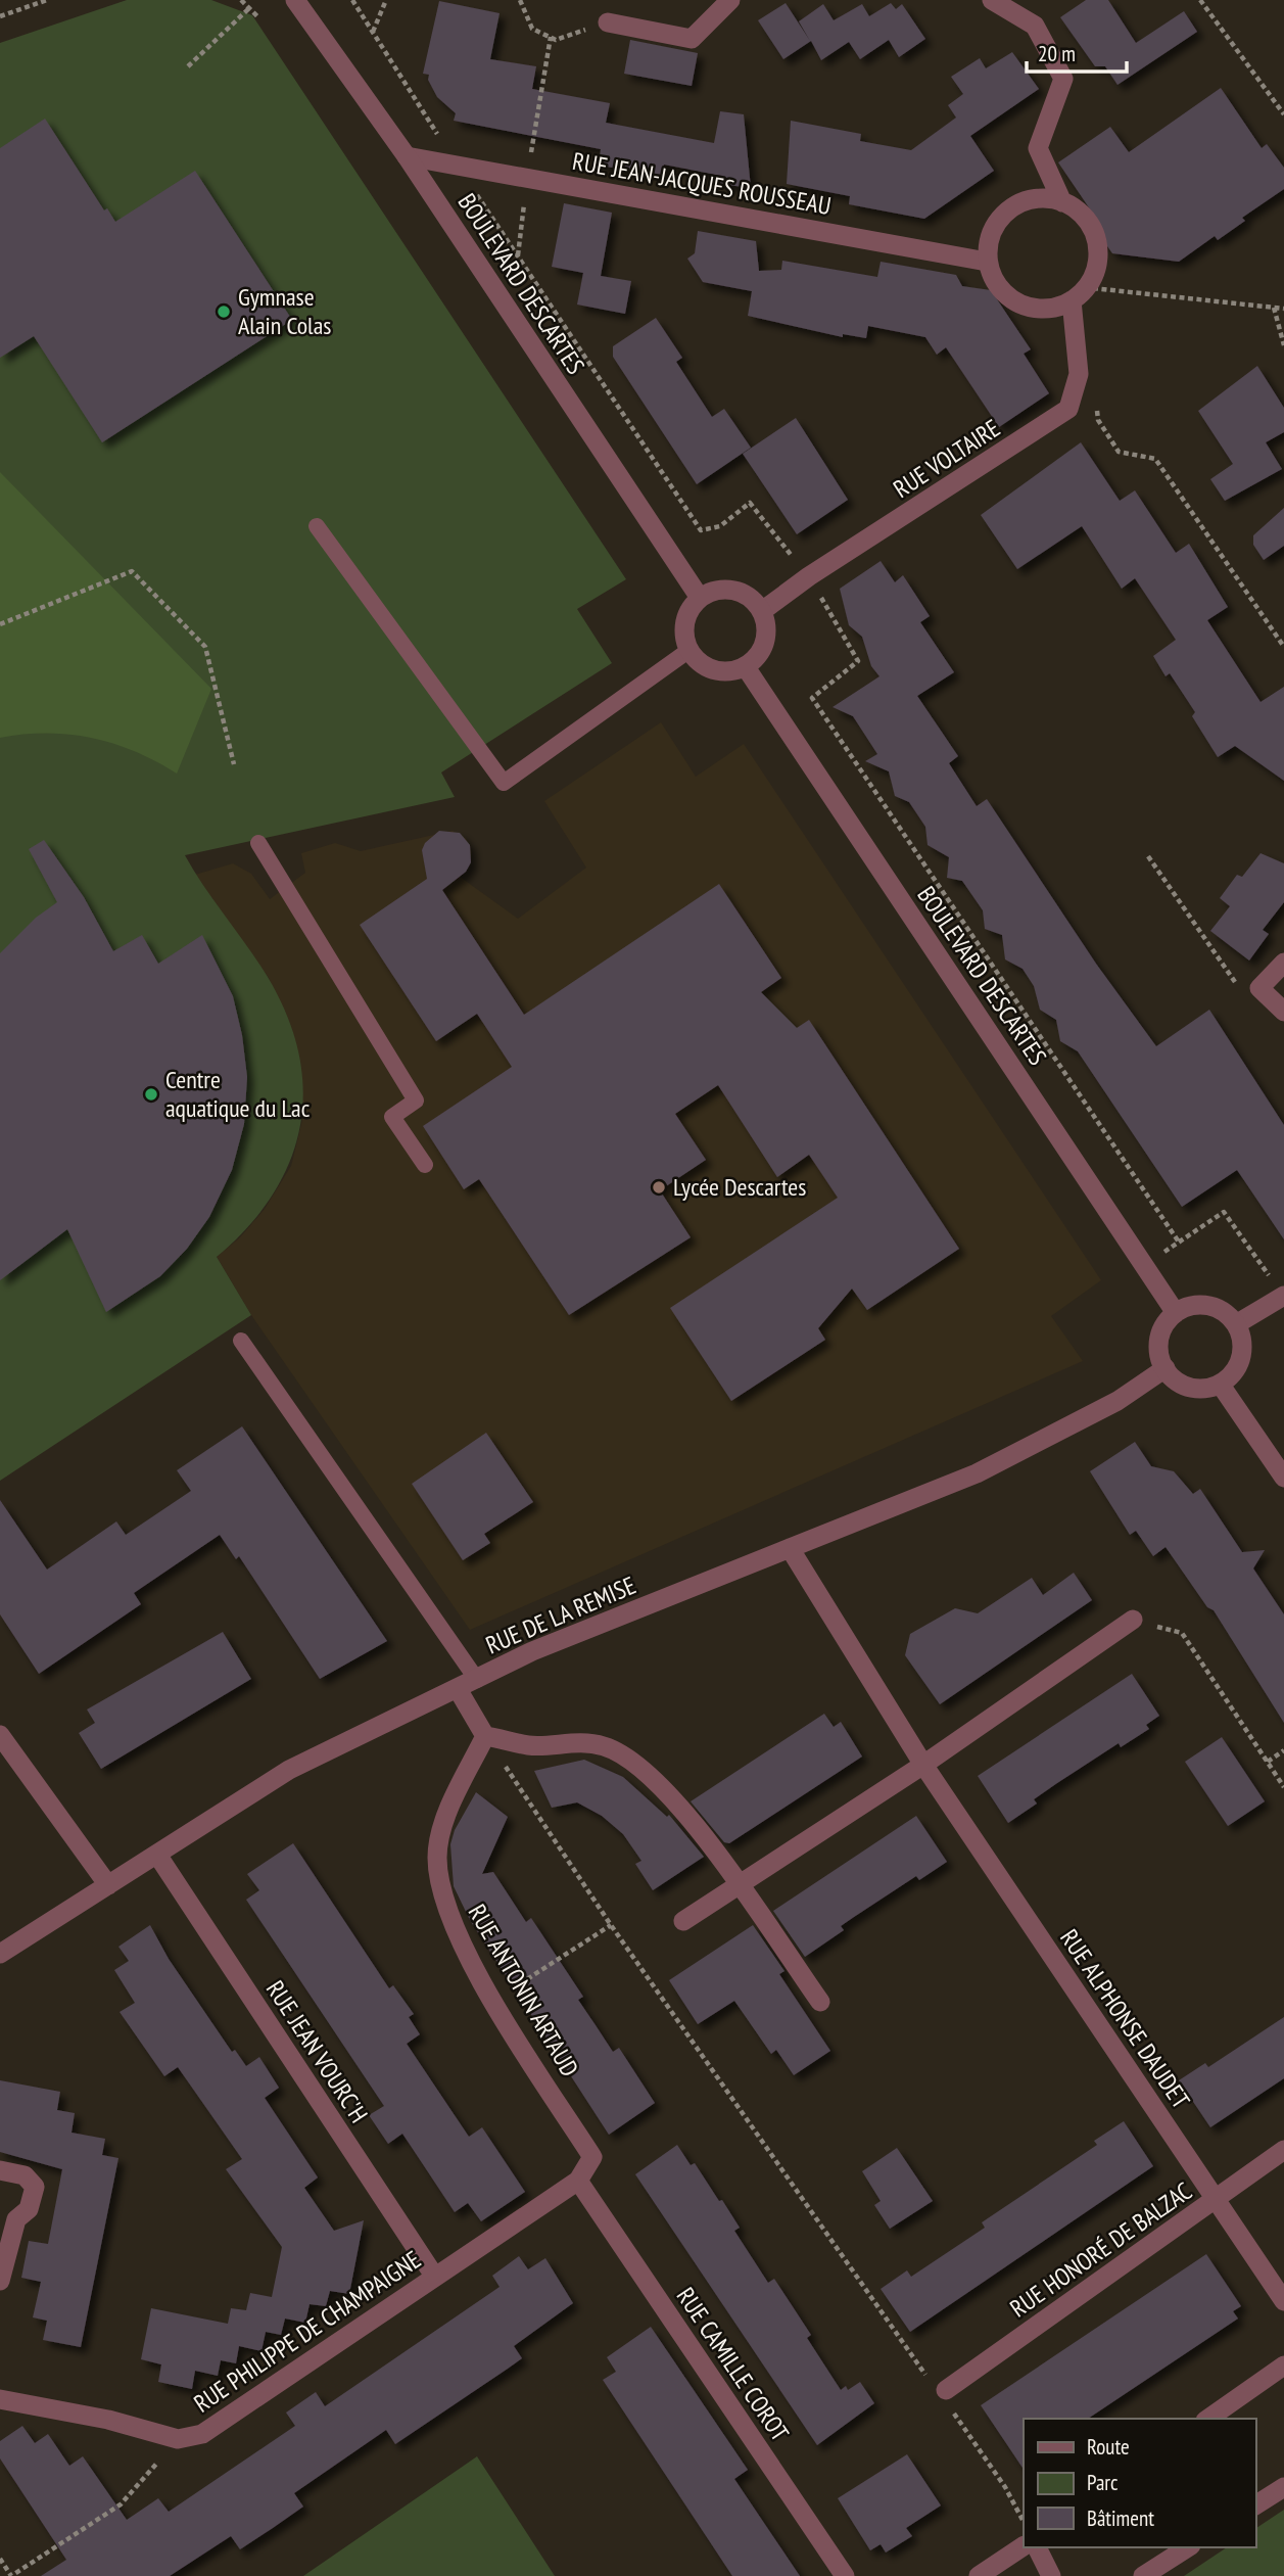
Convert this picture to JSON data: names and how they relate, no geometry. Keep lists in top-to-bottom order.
{
  "streets": {
    "street": [
      "RUE JEAN-JACQUES ROUSSEAU",
      "BOULEVARD DESCARTES",
      "RUE VOLTAIRE",
      "RUE DE LA REMISE",
      "RUE ANTONIN ARTAUD",
      "RUE ALPHONSE DAUDET",
      "RUE JEAN VOURC'H",
      "RUE HONORÉ DE BALZAC",
      "RUE PHILIPPE DE CHAMPAIGNE",
      "RUE CAMILLE COROT"
    ]
  },
  "crossings": [
    ["RUE JEAN-JACQUES ROUSSEAU", "BOULEVARD DESCARTES"],
    ["RUE JEAN-JACQUES ROUSSEAU", "RUE VOLTAIRE"],
    ["BOULEVARD DESCARTES", "RUE VOLTAIRE"],
    ["BOULEVARD DESCARTES", "RUE DE LA REMISE"],
    ["RUE DE LA REMISE", "RUE ALPHONSE DAUDET"],
    ["RUE DE LA REMISE", "RUE JEAN VOURC'H"],
    ["RUE ANTONIN ARTAUD", "RUE PHILIPPE DE CHAMPAIGNE"],
    ["RUE ANTONIN ARTAUD", "RUE CAMILLE COROT"],
    ["RUE ALPHONSE DAUDET", "RUE HONORÉ DE BALZAC"],
    ["RUE JEAN VOURC'H", "RUE PHILIPPE DE CHAMPAIGNE"],
    ["RUE PHILIPPE DE CHAMPAIGNE", "RUE CAMILLE COROT"]
  ],
  "places": ["Gymnase Alain Colas", "Centre aquatique du Lac", "Lycée Descartes"],
  "legend": ["Route", "Parc", "Bâtiment"],
  "scale_bar": "20 m"
}
